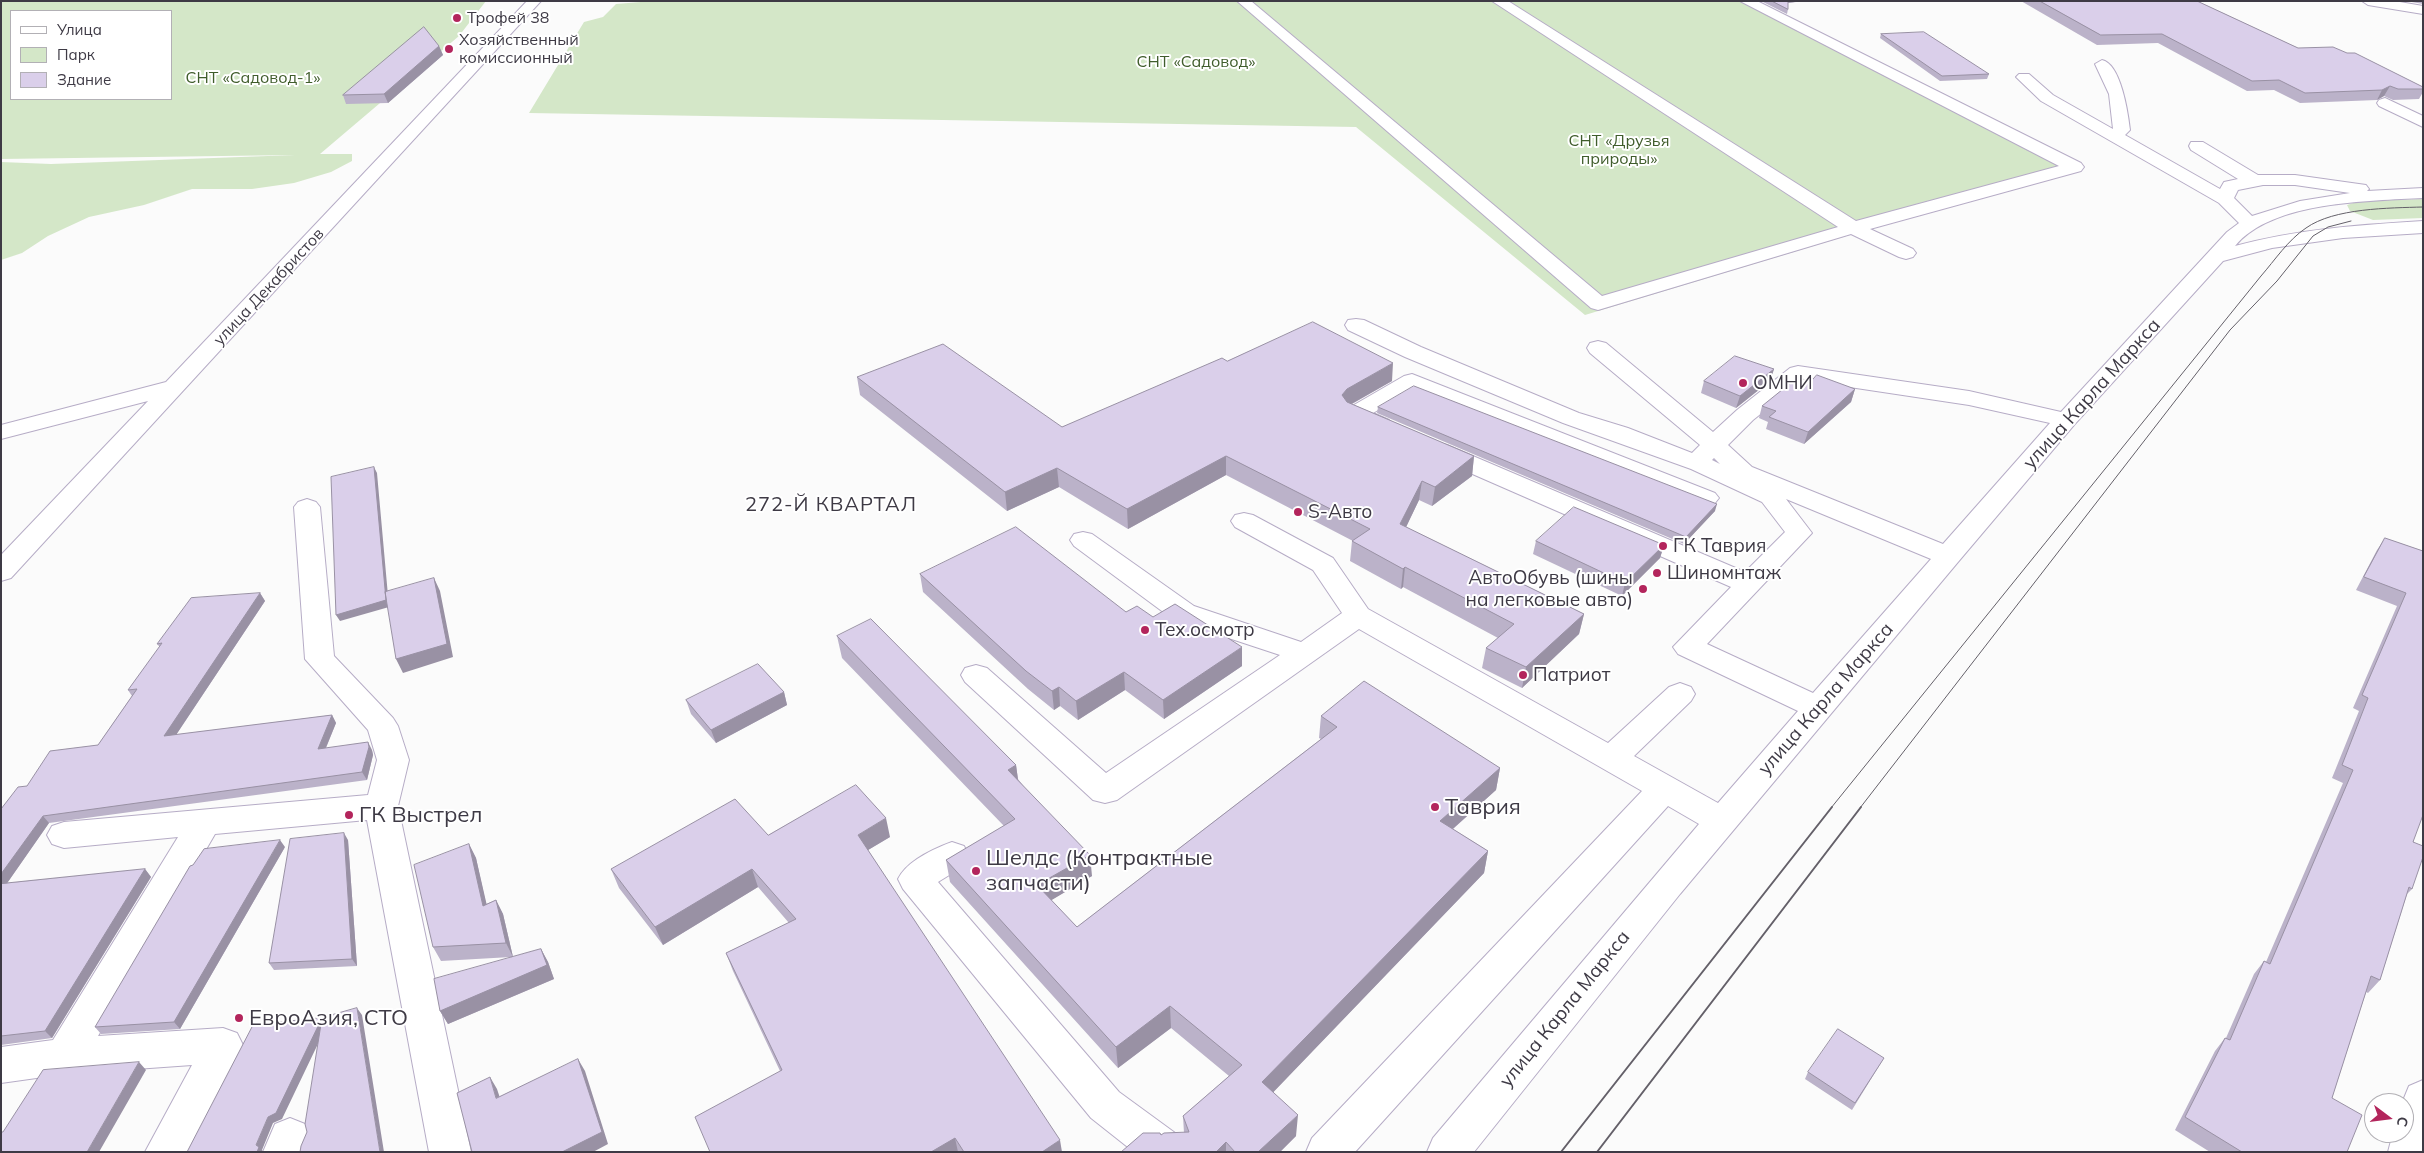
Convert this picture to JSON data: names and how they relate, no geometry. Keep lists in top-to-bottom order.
{
  "streets": {
    "street": ["улица Декабристов", "улица Карла Маркса"]
  },
  "districts": ["272-Й КВАРТАЛ"],
  "parks": ["СНТ «Садовод»", "СНТ «Садовод-1»", "СНТ «Друзья природы»"],
  "places": [
    "Трофей 38",
    "Хозяйственный комиссионный",
    "ОМНИ",
    "S-Авто",
    "ГК Таврия",
    "Шиномнтаж",
    "АвтоОбувь (шины на легковые авто)",
    "Тех.осмотр",
    "Патриот",
    "Таврия",
    "ГК Выстрел",
    "Шелдс (Контрактные запчасти)",
    "ЕвроАзия, СТО"
  ],
  "legend": ["Улица", "Парк", "Здание"],
  "north": "right"
}
